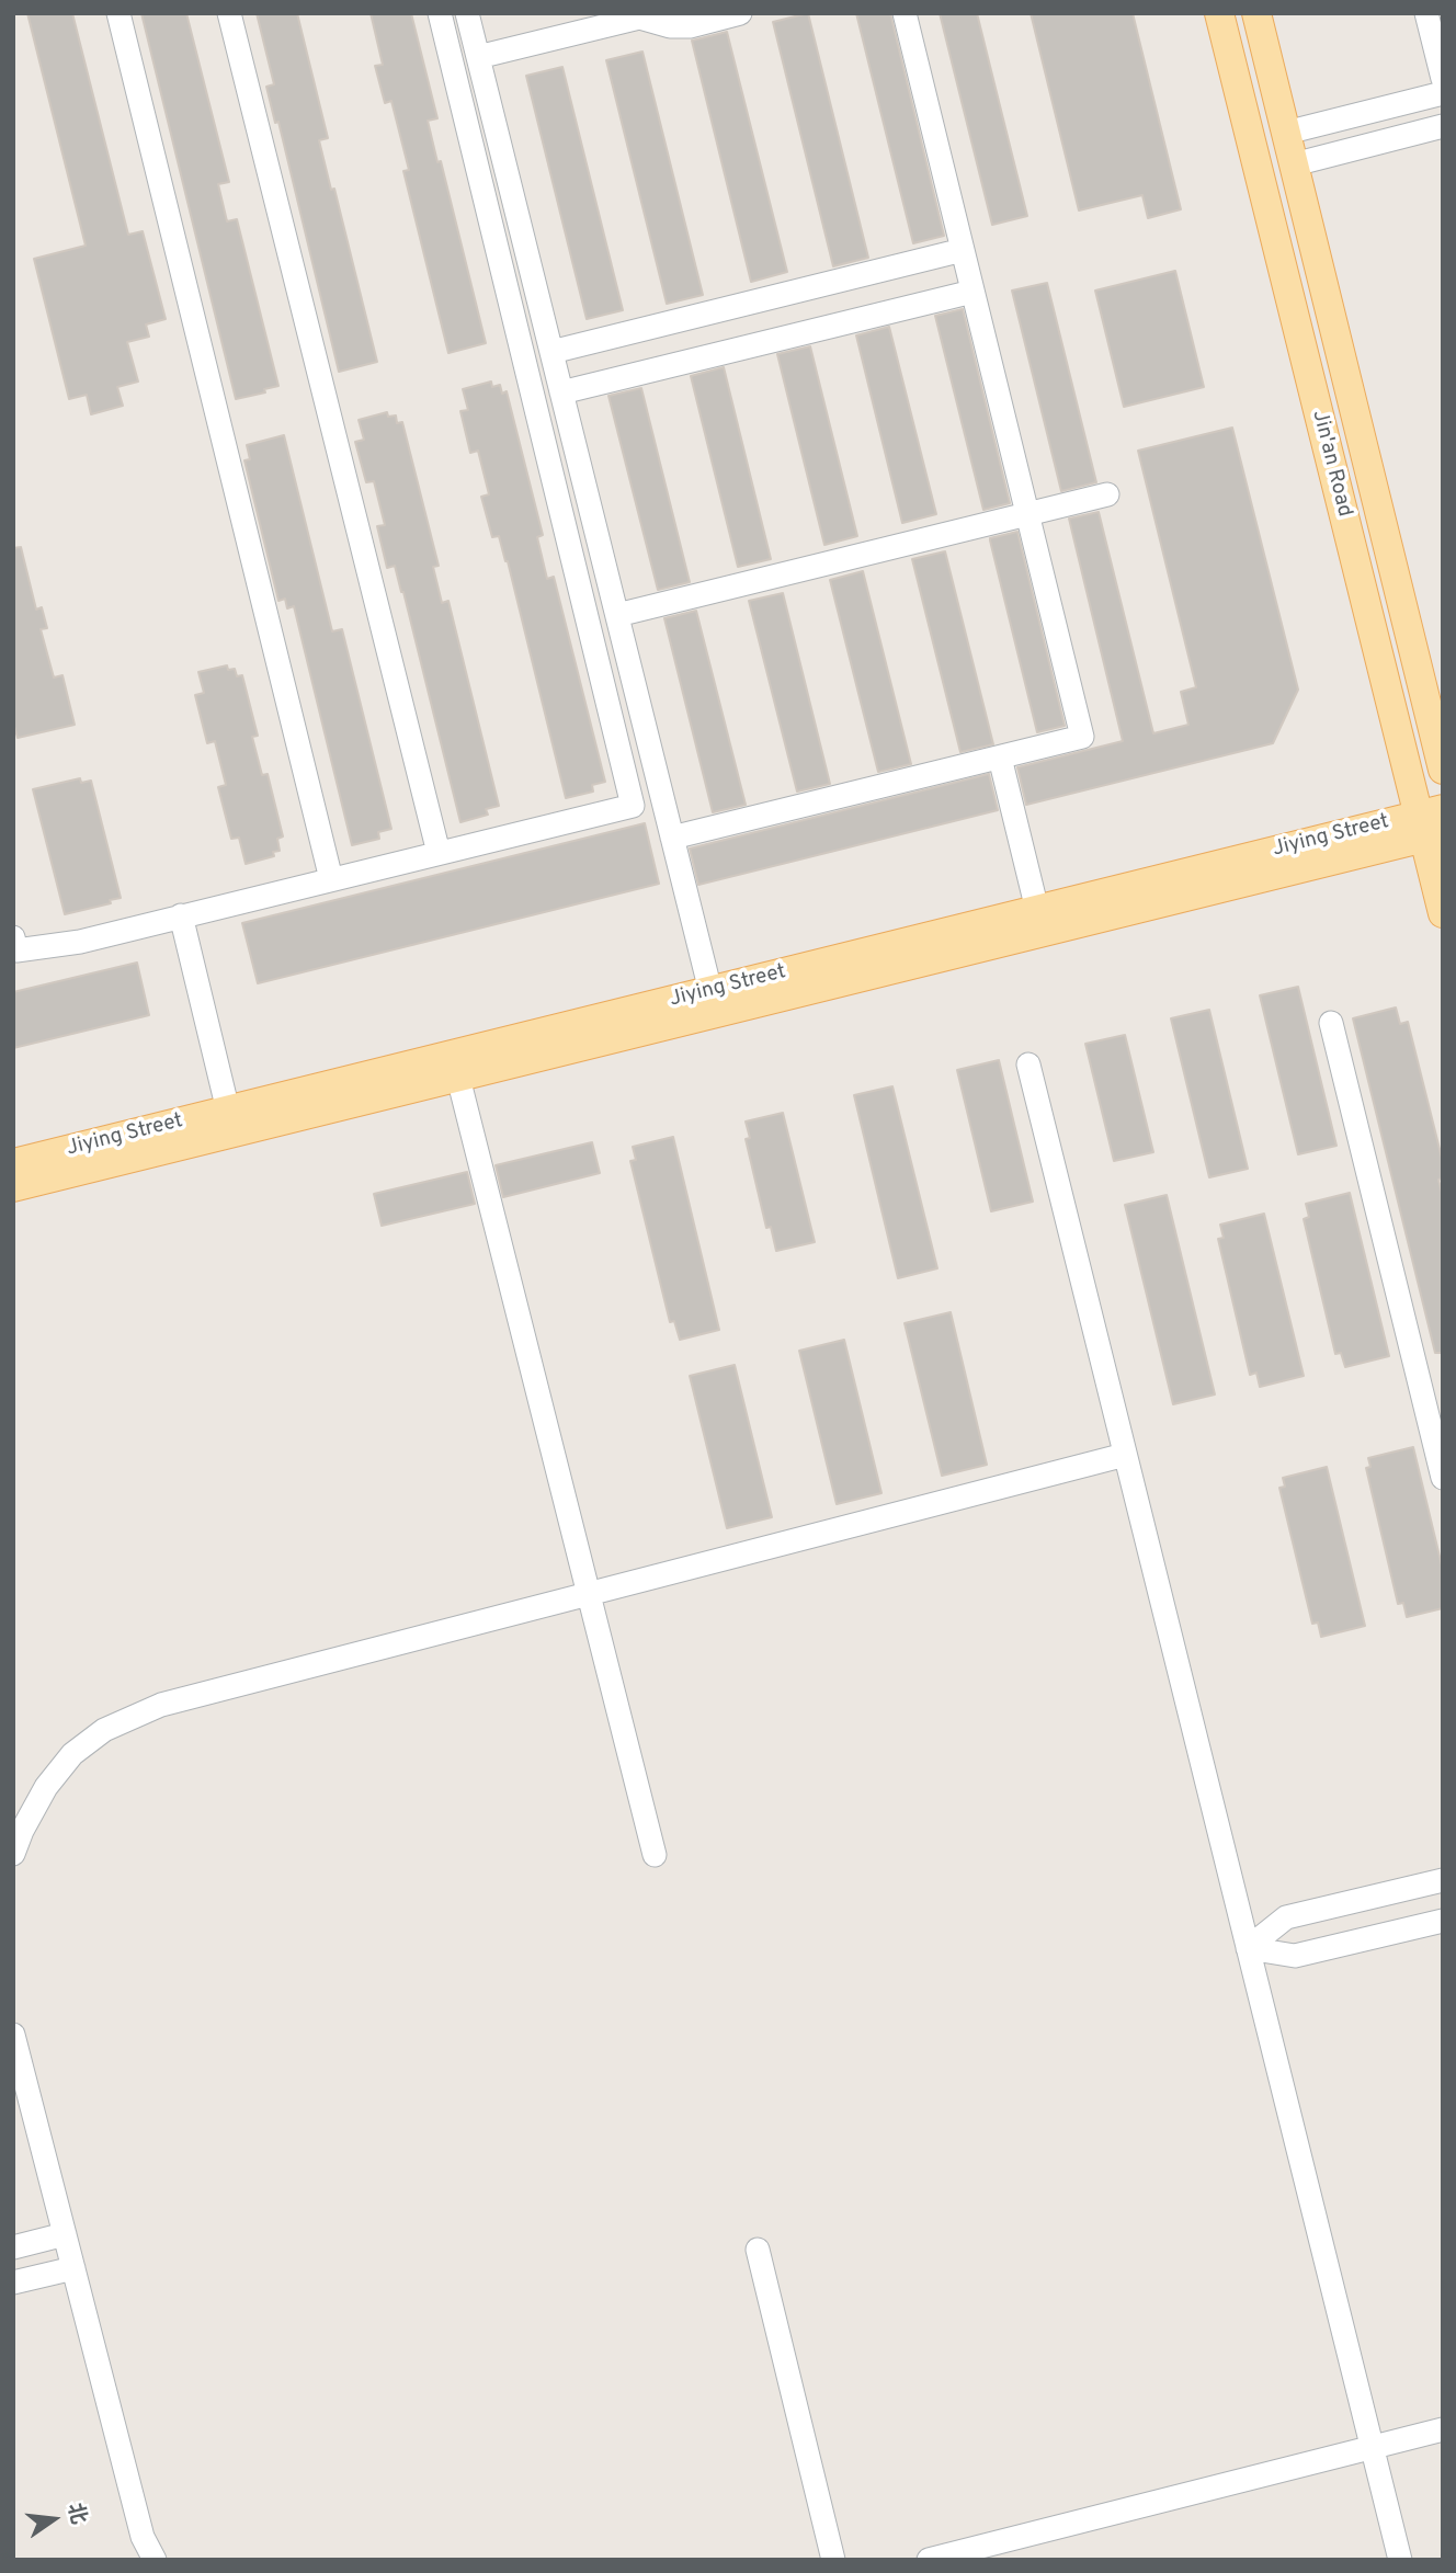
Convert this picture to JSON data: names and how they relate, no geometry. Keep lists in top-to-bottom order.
{
  "streets": {
    "main road": ["Jin'an Road", "Jiying Street"]
  },
  "crossings": [
    ["Jin'an Road", "Jiying Street"]
  ],
  "north": "right"
}
